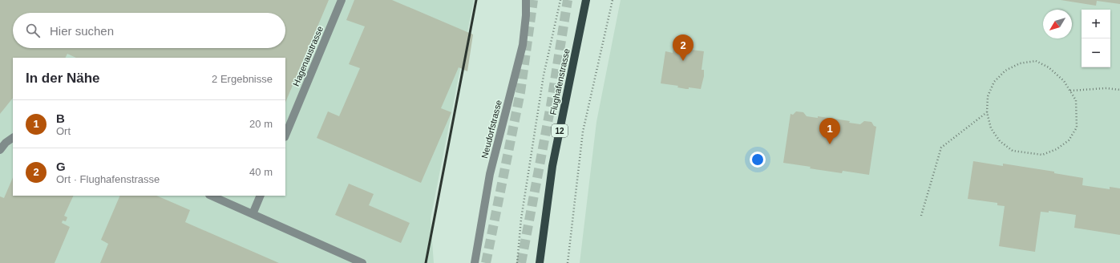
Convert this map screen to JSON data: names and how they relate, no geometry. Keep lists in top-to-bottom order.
{
  "streets": {
    "main road": ["Flughafenstrasse", "12"],
    "street": ["Hagenaustrasse", "Neudorfstrasse"]
  },
  "north": "bottom left",
  "page": {
    "map_buttons": ["+", "−"],
    "search": "Hier suchen",
    "pins": ["2", "1"],
    "heading": ["In der Nähe", "2 Ergebnisse"],
    "list": [
      {
        "mark": "1",
        "name": "B",
        "note": "Ort",
        "value": "20 m"
      },
      {
        "mark": "2",
        "name": "G",
        "note": "Ort · Flughafenstrasse",
        "value": "40 m"
      }
    ]
  }
}
